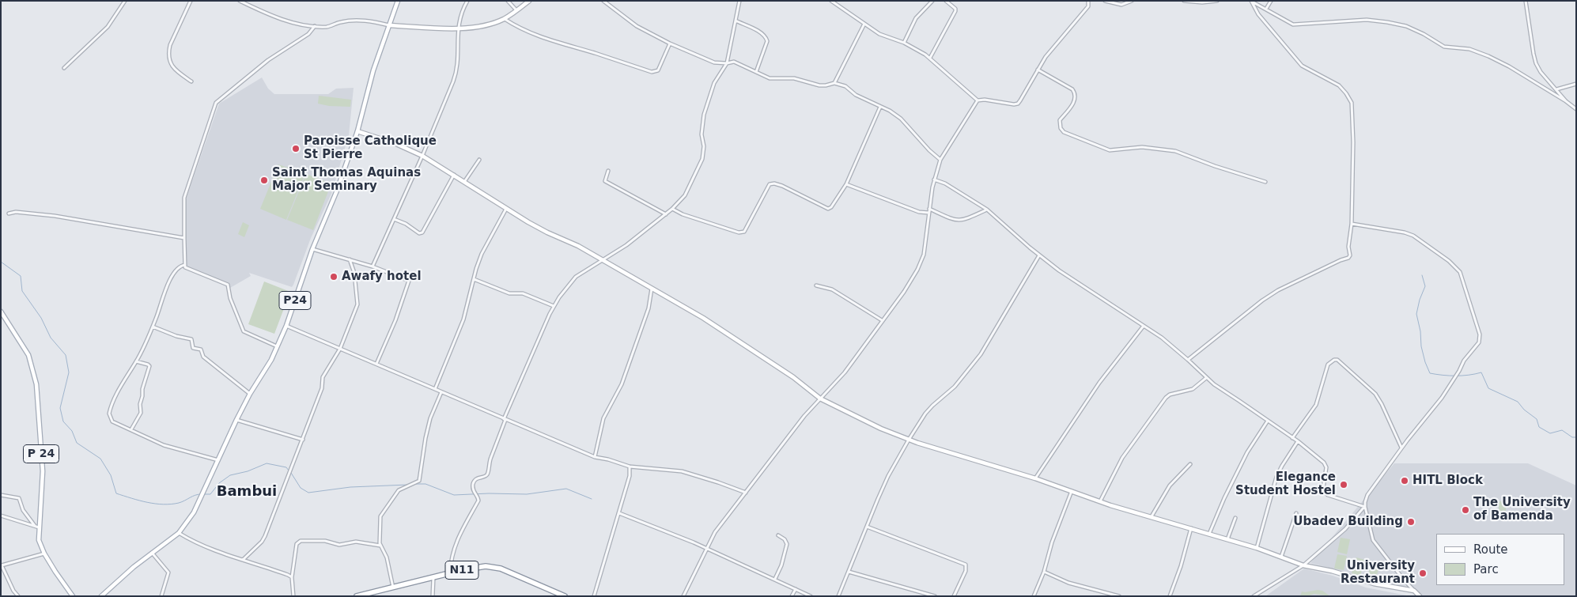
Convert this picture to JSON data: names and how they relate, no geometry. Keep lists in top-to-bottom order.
{
  "streets": {
    "highway": ["N11"],
    "street": ["P24", "P 24"]
  },
  "districts": ["Bambui"],
  "places": [
    "Paroisse Catholique St Pierre",
    "Saint Thomas Aquinas Major Seminary",
    "Awafy hotel",
    "HITL Block",
    "Elegance Student Hostel",
    "The University of Bamenda",
    "Ubadev Building",
    "University Restaurant"
  ],
  "legend": ["Route", "Parc"]
}
